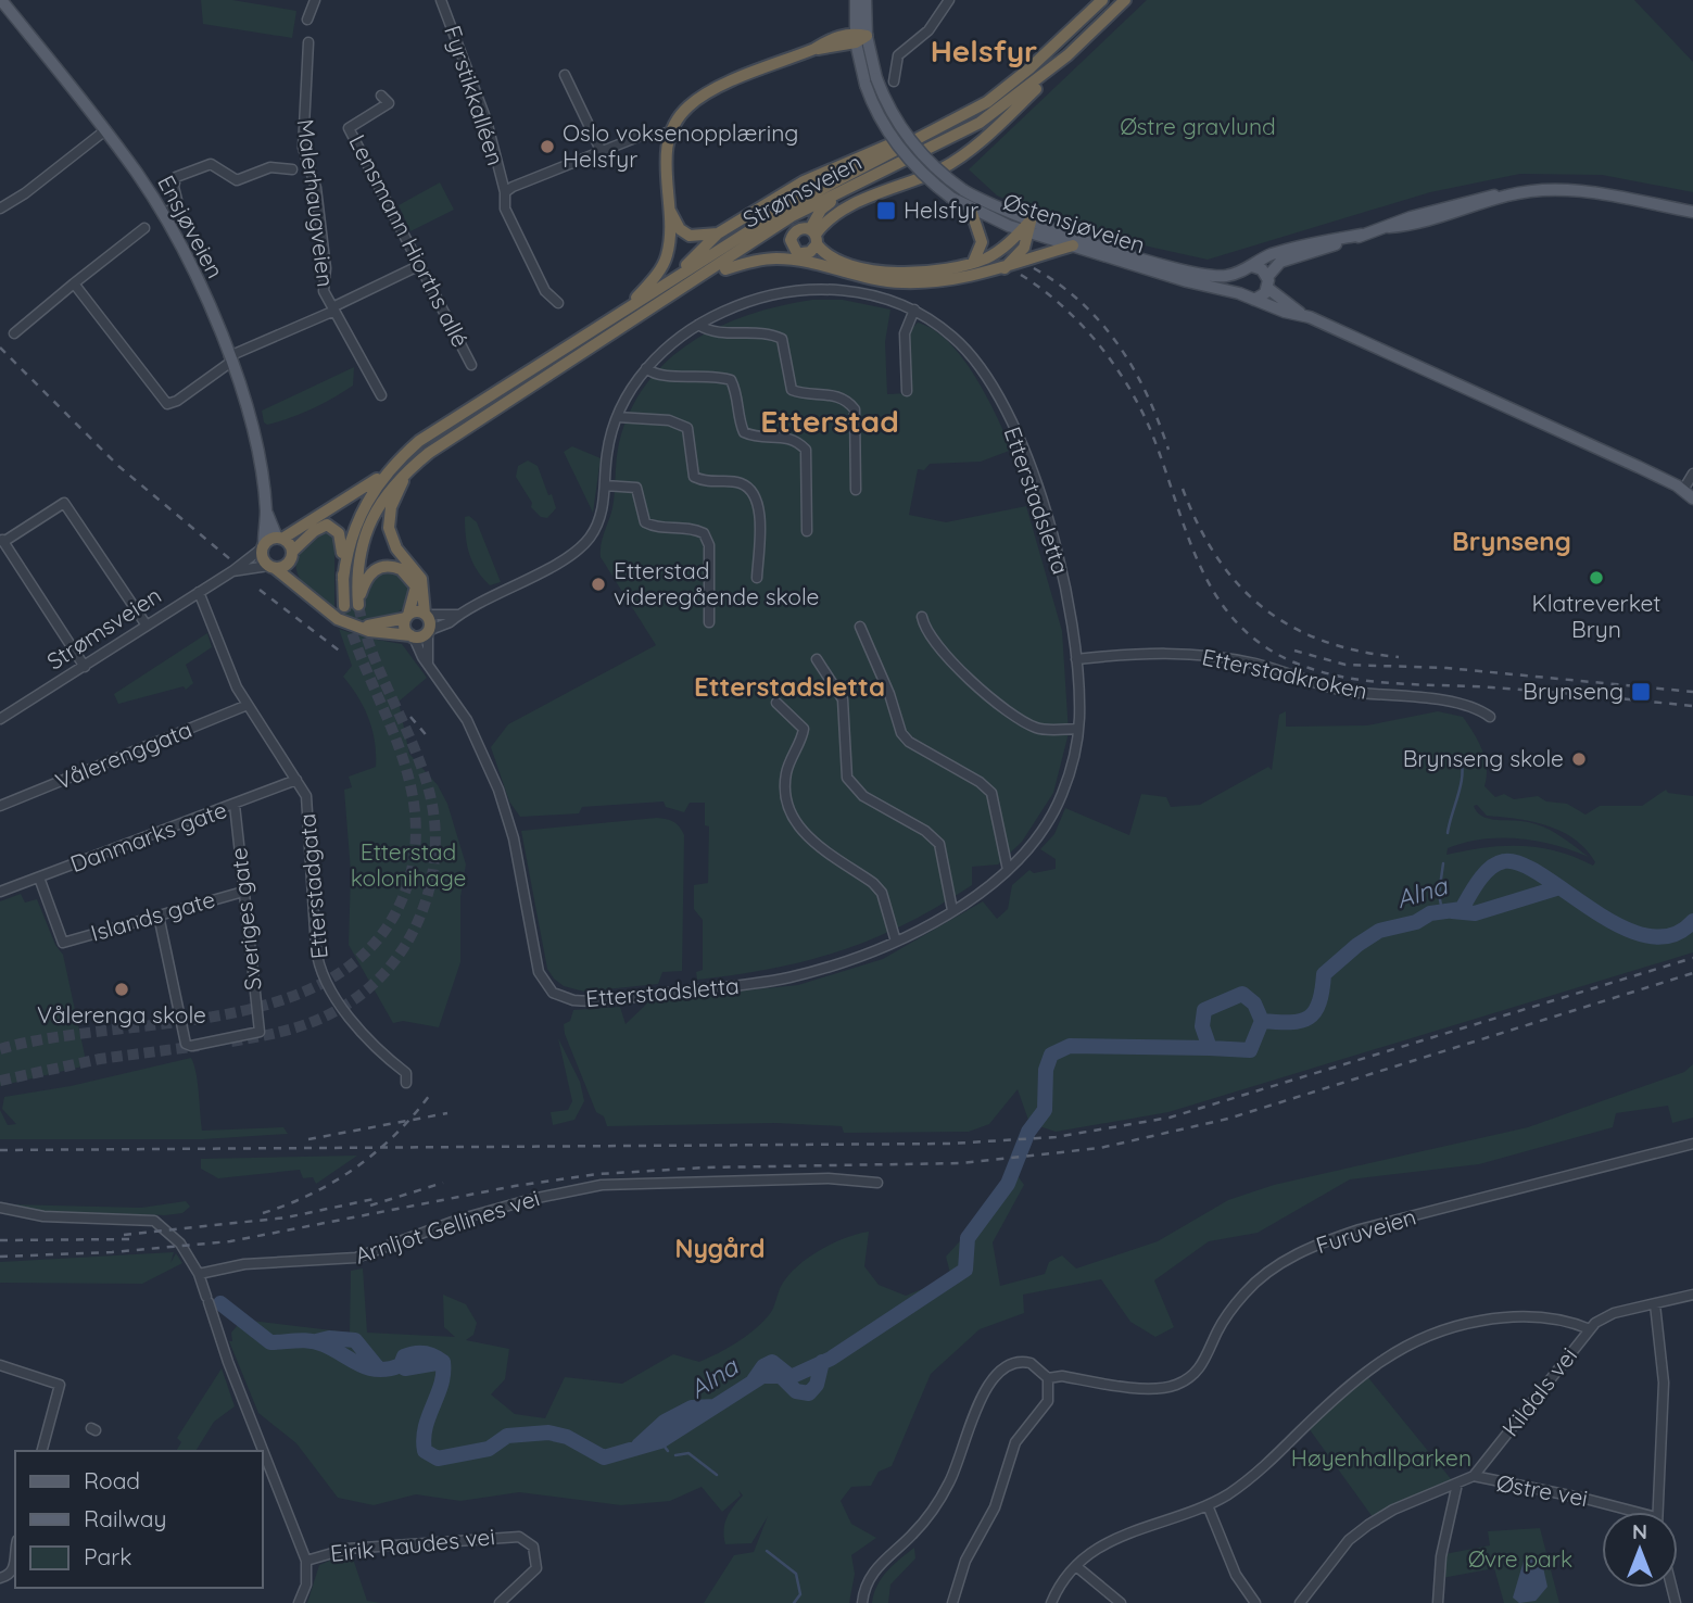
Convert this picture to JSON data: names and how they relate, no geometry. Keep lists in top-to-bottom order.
{
  "streets": {
    "highway": ["Strømsveien"],
    "main road": ["Østensjøveien", "Ensjøveien"],
    "street": [
      "Fyrstikkalléen",
      "Malerhaugveien",
      "Lensmann Hiorths allé",
      "Etterstadsletta",
      "Etterstadkroken",
      "Vålerenggata",
      "Danmarks gate",
      "Etterstadgata",
      "Islands gate",
      "Sveriges gate",
      "Arnljot Gellines vei",
      "Furuveien",
      "Kildals vei",
      "Østre vei",
      "Eirik Raudes vei"
    ]
  },
  "crossings": [
    ["Strømsveien", "Ensjøveien"],
    ["Strømsveien", "Etterstadgata"],
    ["Etterstadsletta", "Etterstadkroken"],
    ["Vålerenggata", "Etterstadgata"],
    ["Danmarks gate", "Etterstadgata"],
    ["Danmarks gate", "Islands gate"],
    ["Danmarks gate", "Sveriges gate"],
    ["Islands gate", "Sveriges gate"],
    ["Kildals vei", "Østre vei"]
  ],
  "districts": [
    "Helsfyr",
    "Etterstad",
    "Brynseng",
    "Etterstadsletta",
    "Nygård"
  ],
  "water": ["Alna"],
  "parks": [
    "Østre gravlund",
    "Etterstad kolonihage",
    "Høyenhallparken",
    "Øvre park"
  ],
  "places": {
    "other": [
      "Oslo voksenopplæring Helsfyr",
      "Klatreverket Bryn",
      "Etterstad videregående skole",
      "Brynseng skole",
      "Vålerenga skole"
    ],
    "transit": ["Helsfyr", "Brynseng"]
  },
  "legend": ["Road", "Railway", "Park"],
  "north": "top"
}
